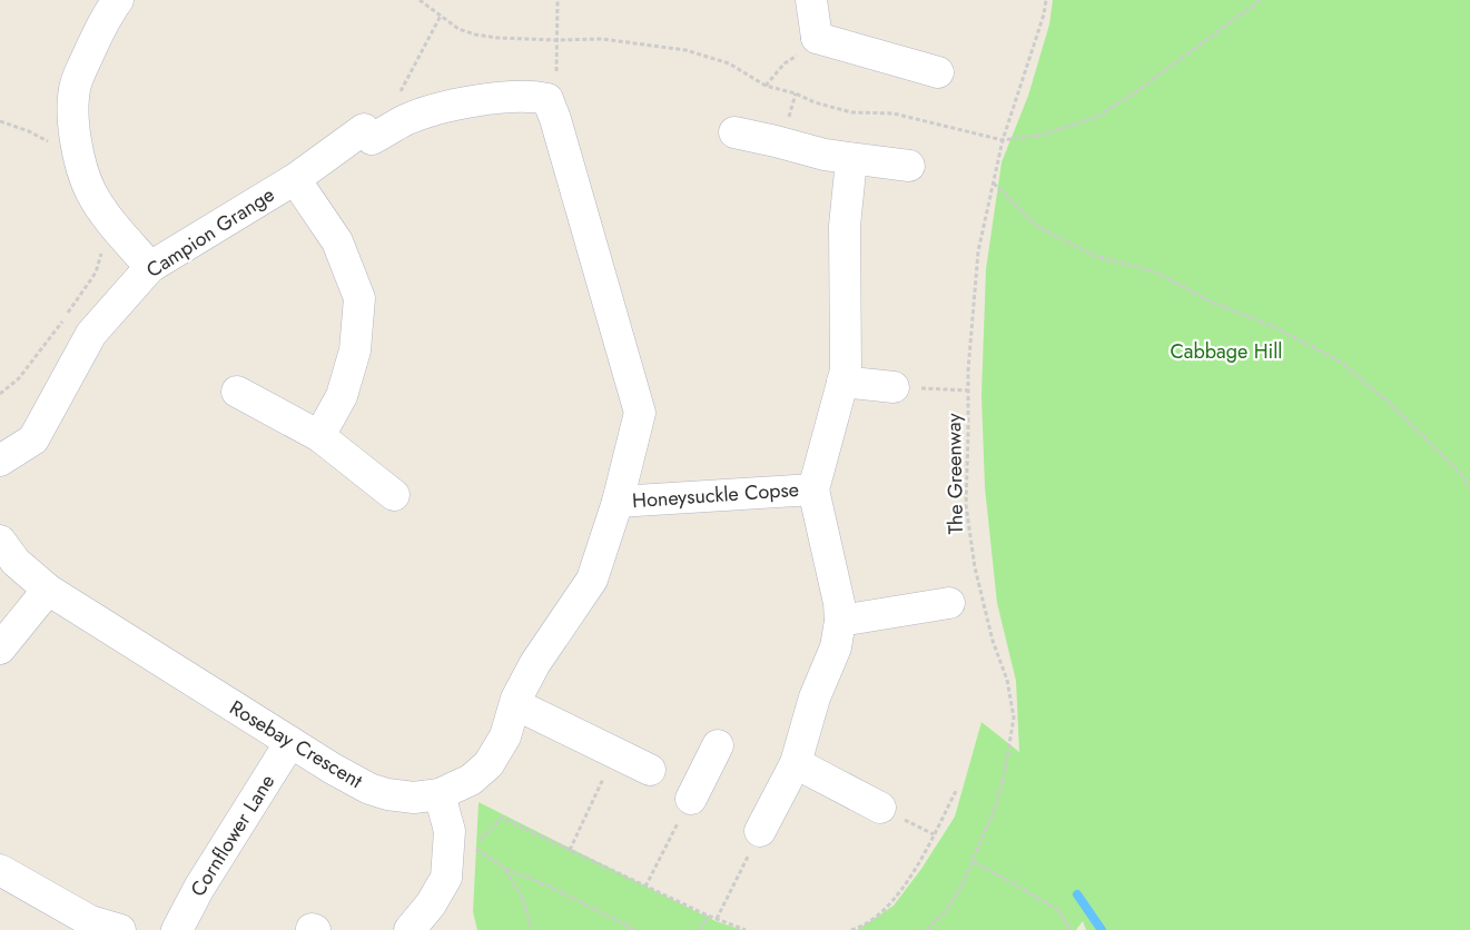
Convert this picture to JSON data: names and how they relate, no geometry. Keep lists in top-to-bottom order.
{
  "streets": {
    "street": [
      "Campion Grange",
      "Honeysuckle Copse",
      "Rosebay Crescent",
      "Cornflower Lane"
    ],
    "path": ["The Greenway"]
  },
  "crossings": [
    ["Campion Grange", "Rosebay Crescent"],
    ["Honeysuckle Copse", "Rosebay Crescent"],
    ["Rosebay Crescent", "Cornflower Lane"]
  ],
  "parks": ["Cabbage Hill"]
}
